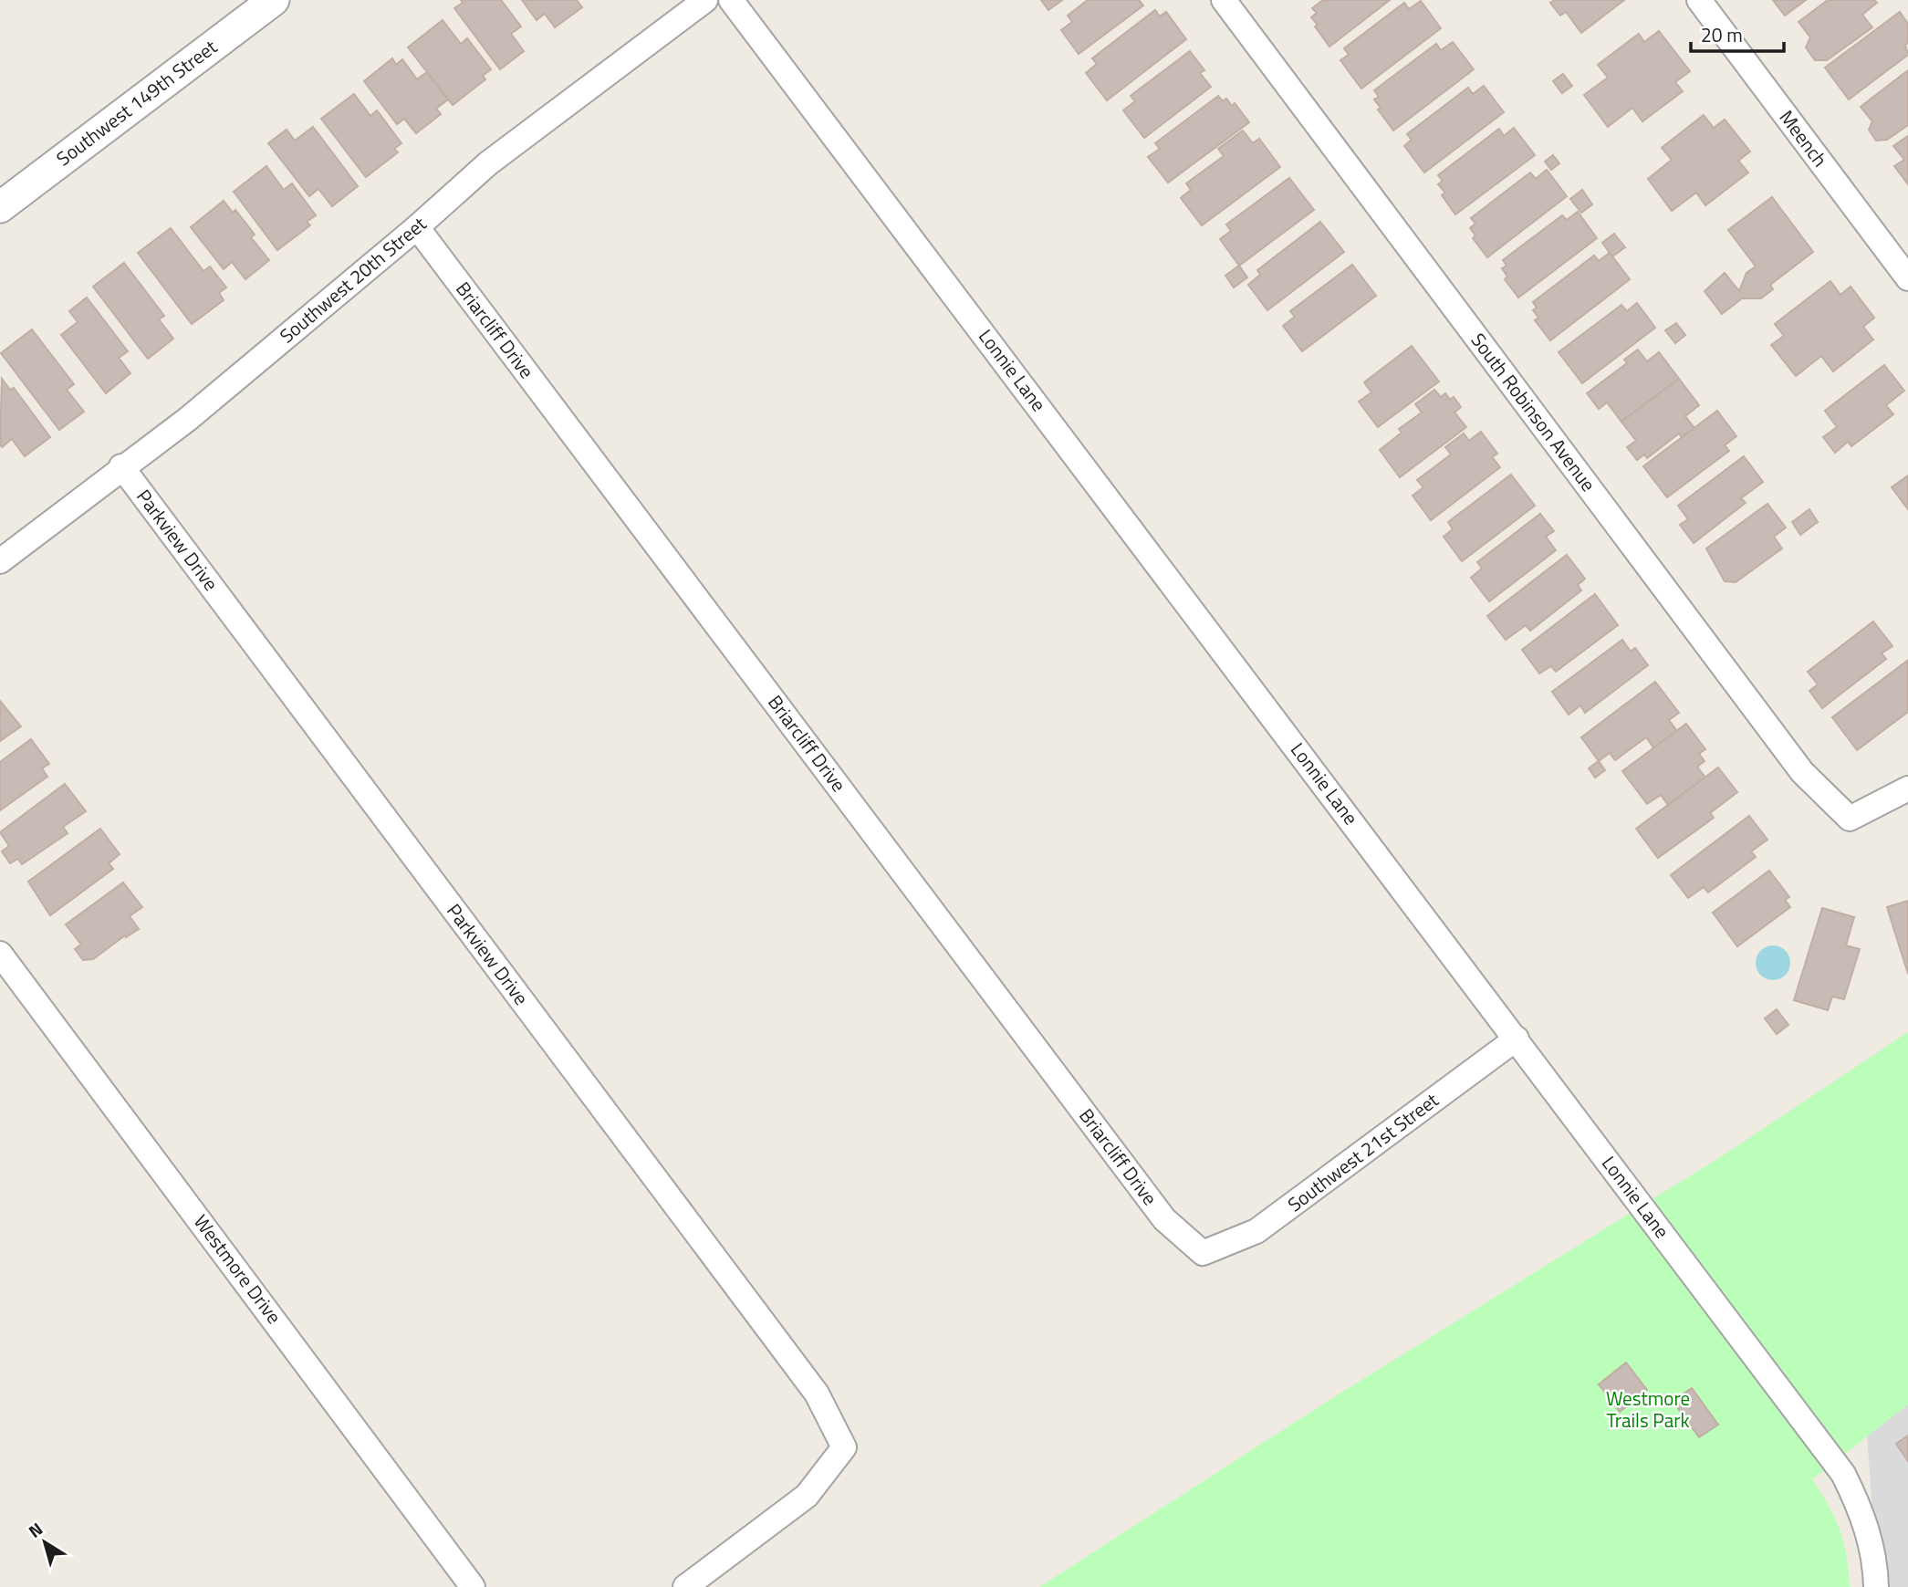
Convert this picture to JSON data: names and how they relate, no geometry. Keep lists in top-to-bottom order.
{
  "streets": {
    "street": [
      "Southwest 149th Street",
      "Meench",
      "Southwest 20th Street",
      "Briarcliff Drive",
      "Lonnie Lane",
      "South Robinson Avenue",
      "Parkview Drive",
      "Southwest 21st Street",
      "Westmore Drive"
    ]
  },
  "crossings": [
    ["Southwest 20th Street", "Briarcliff Drive"],
    ["Southwest 20th Street", "Parkview Drive"],
    ["Briarcliff Drive", "Southwest 21st Street"],
    ["Lonnie Lane", "Southwest 21st Street"]
  ],
  "parks": ["Westmore Trails Park"],
  "scale_bar": "20 m",
  "north": "top left"
}
